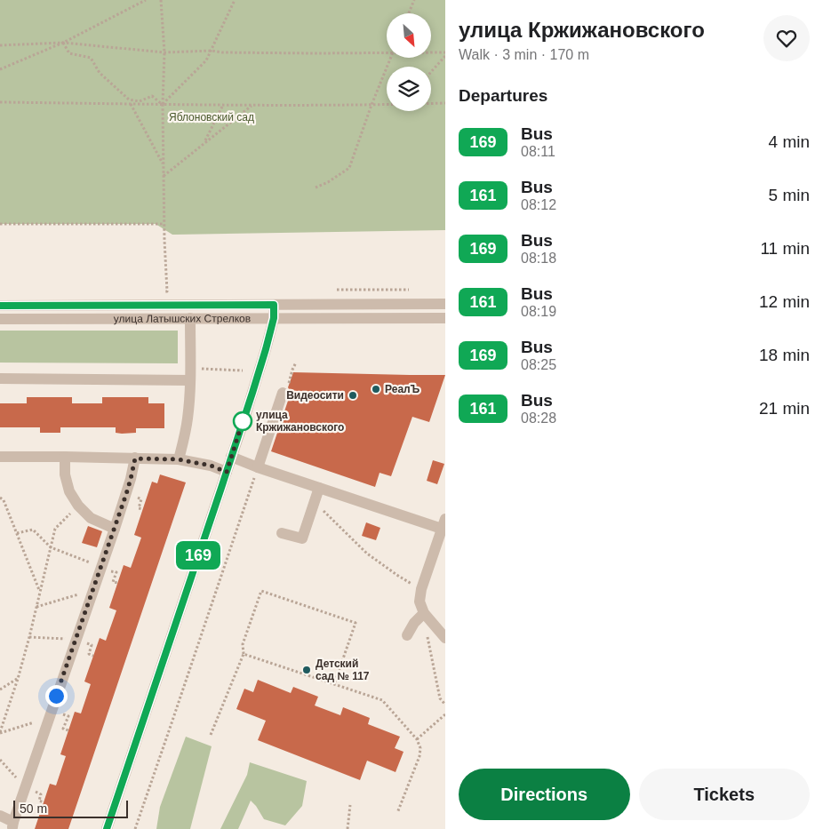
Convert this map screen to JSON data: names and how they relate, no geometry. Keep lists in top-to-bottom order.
{
  "streets": {
    "street": ["улица Латышских Стрелков"]
  },
  "parks": ["Яблоновский сад"],
  "places": [
    "РеалЪ",
    "Видеосити",
    "улица Кржижановского",
    "Детский сад № 117"
  ],
  "lines": ["bus line 169"],
  "scale_bar": "50 m",
  "north": "bottom right",
  "page": {
    "on_map": "169",
    "heading": [
      ["улица Кржижановского", "Walk · 3 min · 170 m"],
      "Departures"
    ],
    "list": [
      {
        "mark": "169",
        "name": "Bus",
        "note": "08:11",
        "value": "4 min"
      },
      {
        "mark": "161",
        "name": "Bus",
        "note": "08:12",
        "value": "5 min"
      },
      {
        "mark": "169",
        "name": "Bus",
        "note": "08:18",
        "value": "11 min"
      },
      {
        "mark": "161",
        "name": "Bus",
        "note": "08:19",
        "value": "12 min"
      },
      {
        "mark": "169",
        "name": "Bus",
        "note": "08:25",
        "value": "18 min"
      },
      {
        "mark": "161",
        "name": "Bus",
        "note": "08:28",
        "value": "21 min"
      }
    ],
    "buttons": ["Directions", "Tickets"],
    "scale": "50 m"
  }
}
